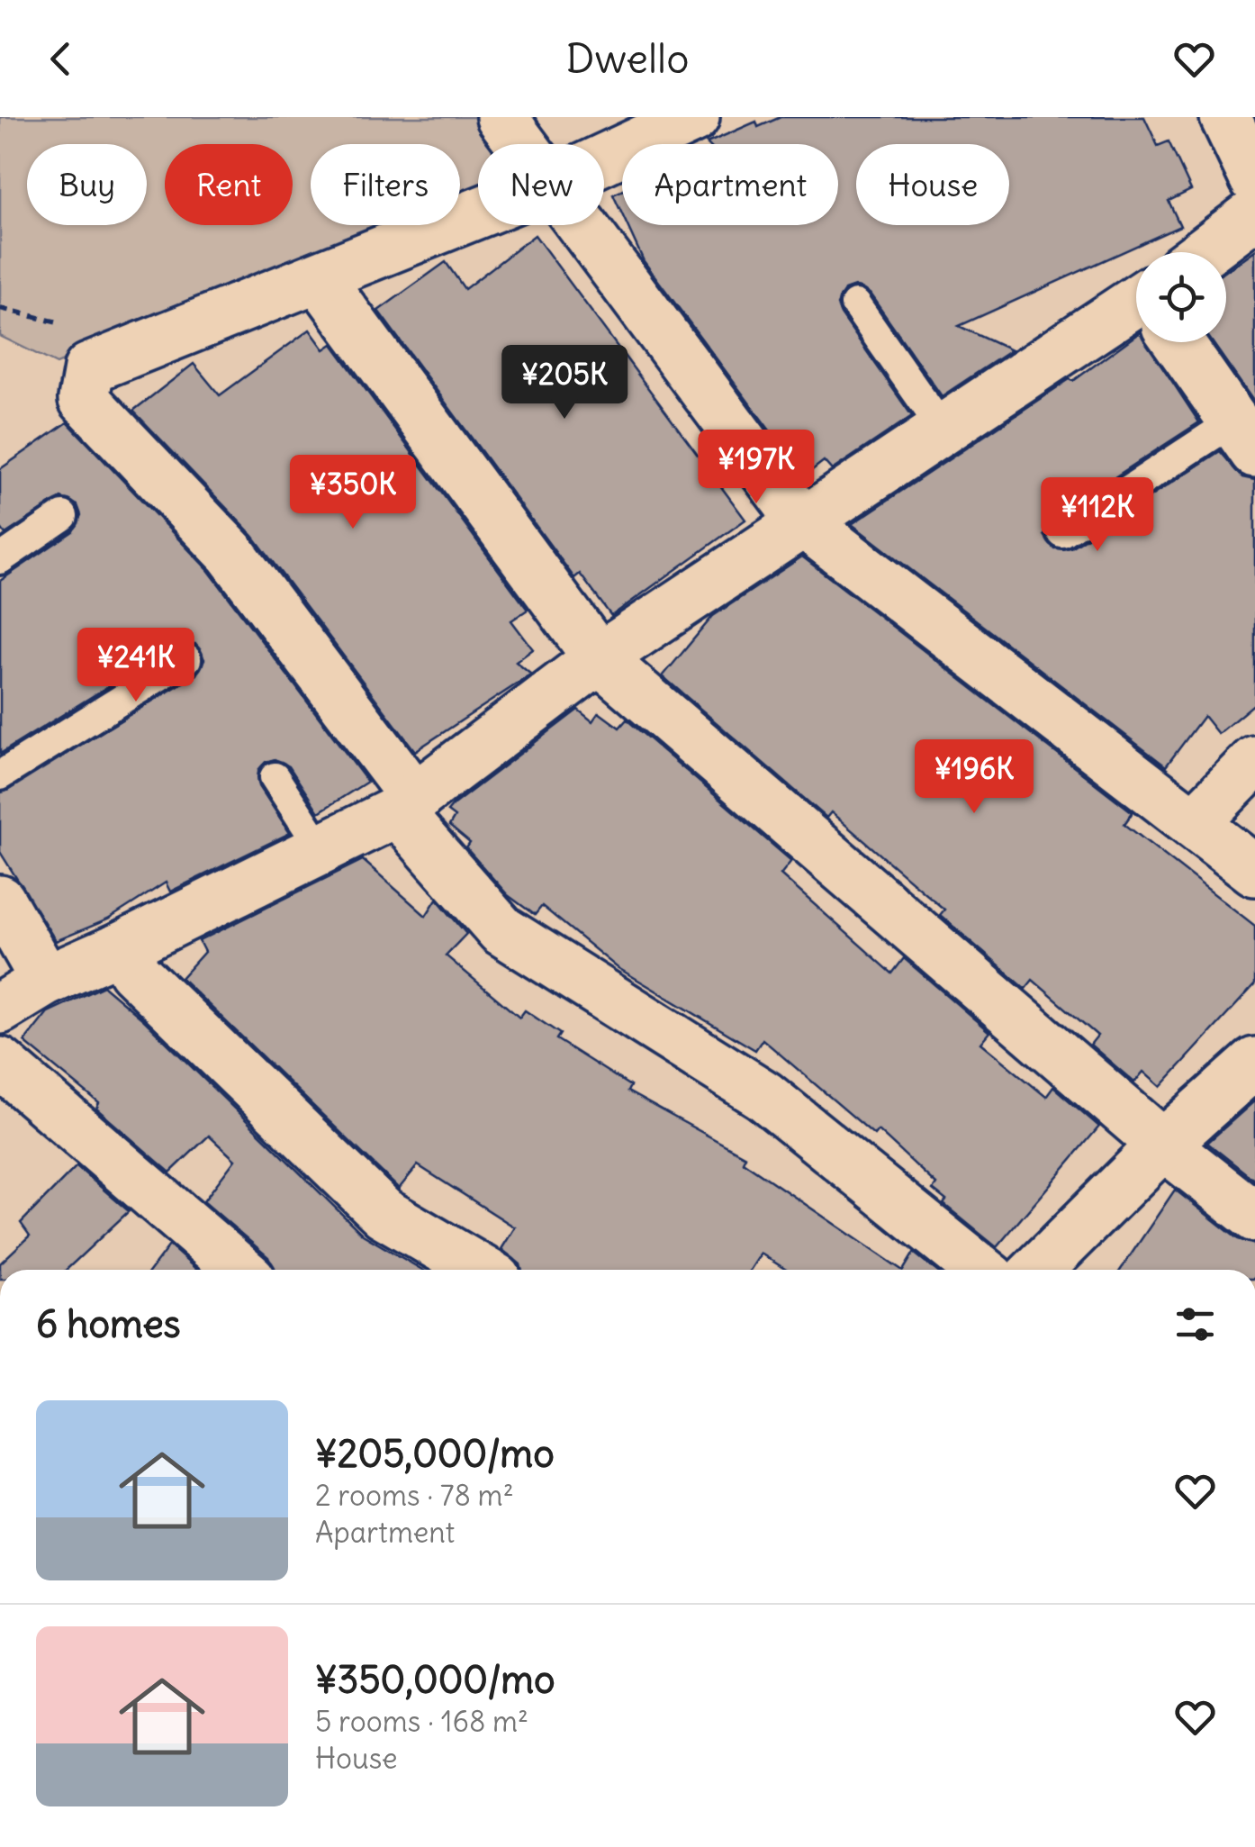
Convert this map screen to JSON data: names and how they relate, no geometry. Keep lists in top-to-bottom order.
{
  "page": {
    "header": "Dwello",
    "chip": [
      "Buy",
      "Rent",
      "Filters",
      "New",
      "Apartment",
      "House"
    ],
    "price": [
      "¥205K",
      "¥197K",
      "¥350K",
      "¥112K",
      "¥241K",
      "¥196K"
    ],
    "heading": "6 homes",
    "list": [
      {
        "name": "¥205,000/mo",
        "note": "2 rooms · 78 m² · Apartment"
      },
      {
        "name": "¥350,000/mo",
        "note": "5 rooms · 168 m² · House"
      }
    ]
  }
}
